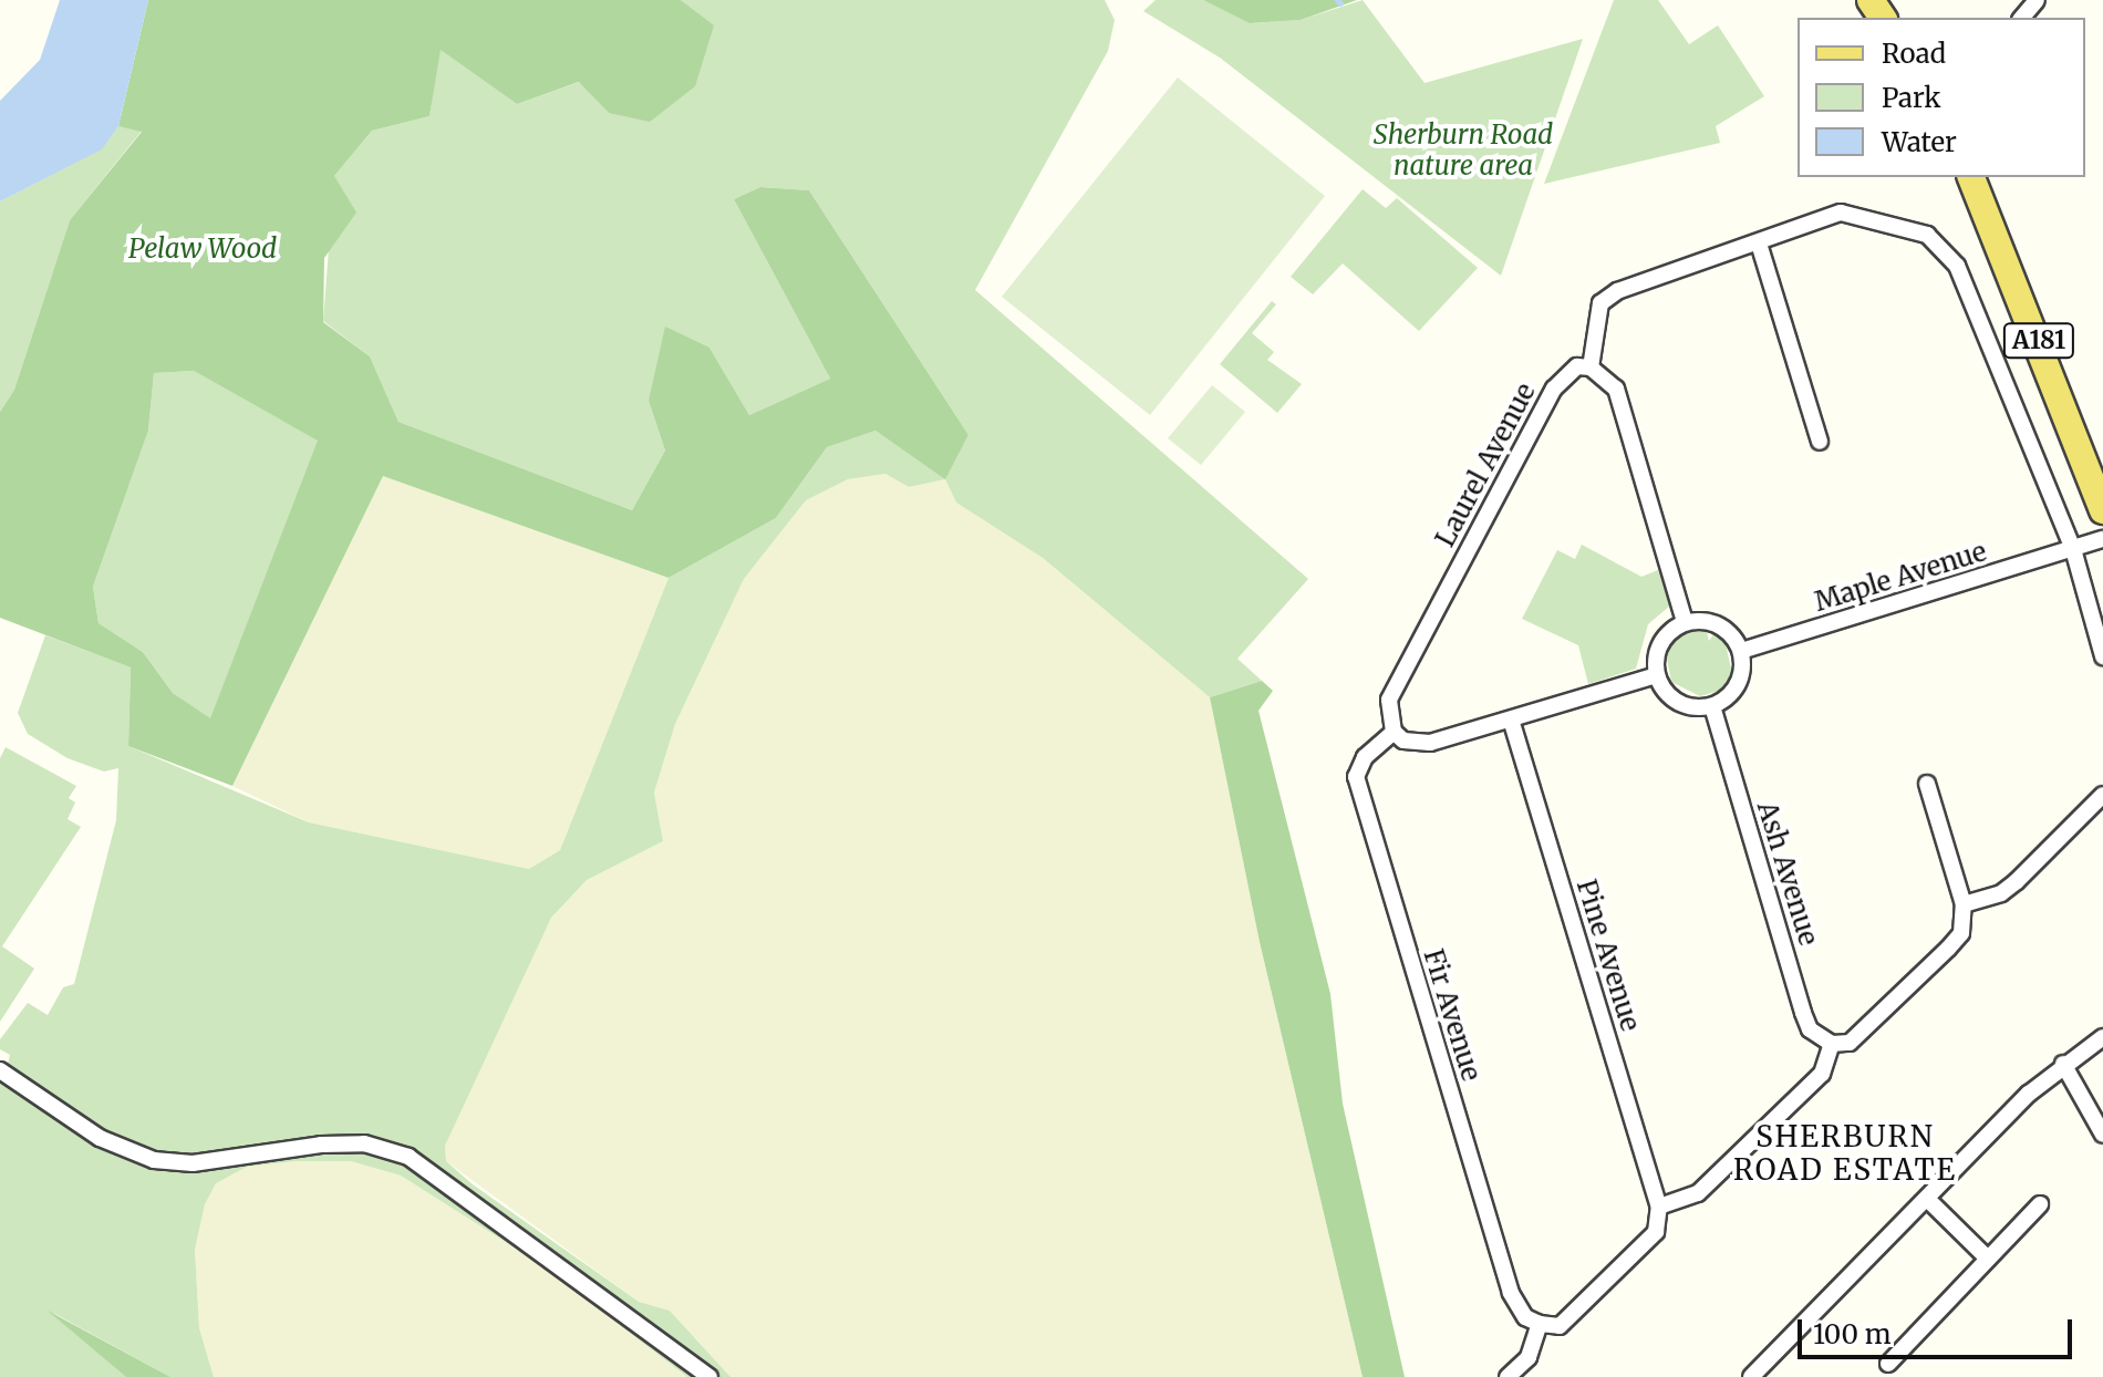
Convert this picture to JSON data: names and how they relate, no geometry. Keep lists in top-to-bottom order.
{
  "streets": {
    "main road": ["A181"],
    "street": [
      "Laurel Avenue",
      "Maple Avenue",
      "Ash Avenue",
      "Pine Avenue",
      "Fir Avenue"
    ]
  },
  "crossings": [
    ["Laurel Avenue", "Fir Avenue"],
    ["Maple Avenue", "Ash Avenue"]
  ],
  "districts": ["SHERBURN ROAD ESTATE"],
  "parks": ["Sherburn Road nature area", "Pelaw Wood"],
  "legend": ["Road", "Park", "Water"],
  "scale_bar": "100 m"
}
